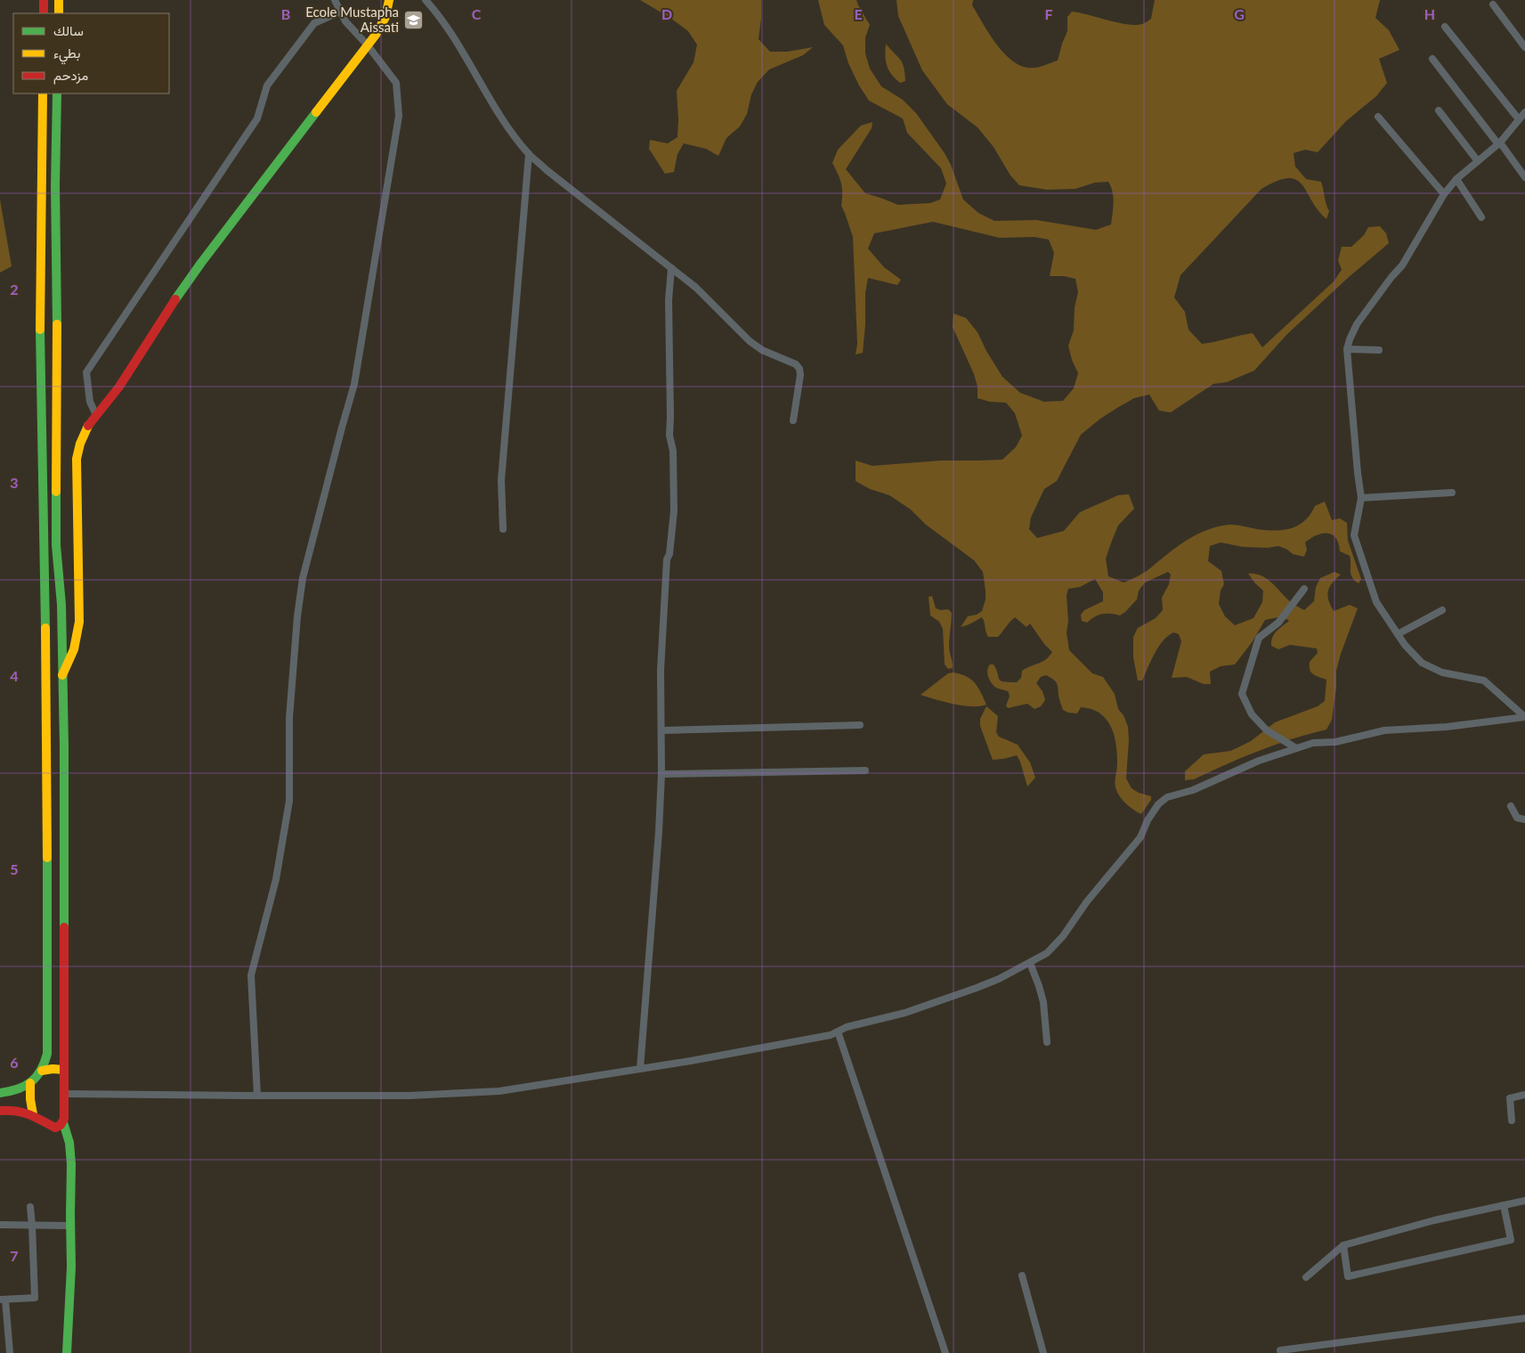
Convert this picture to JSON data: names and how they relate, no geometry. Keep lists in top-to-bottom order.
{
  "places": {
    "school or university": ["Ecole Mustapha Aissati"]
  },
  "legend": ["سالك", "بطيء", "مزدحم"],
  "grid": {
    "columns": [
      "B",
      "C",
      "D",
      "E",
      "F",
      "G",
      "H"
    ],
    "rows": [
      "2",
      "3",
      "4",
      "5",
      "6",
      "7"
    ]
  }
}
